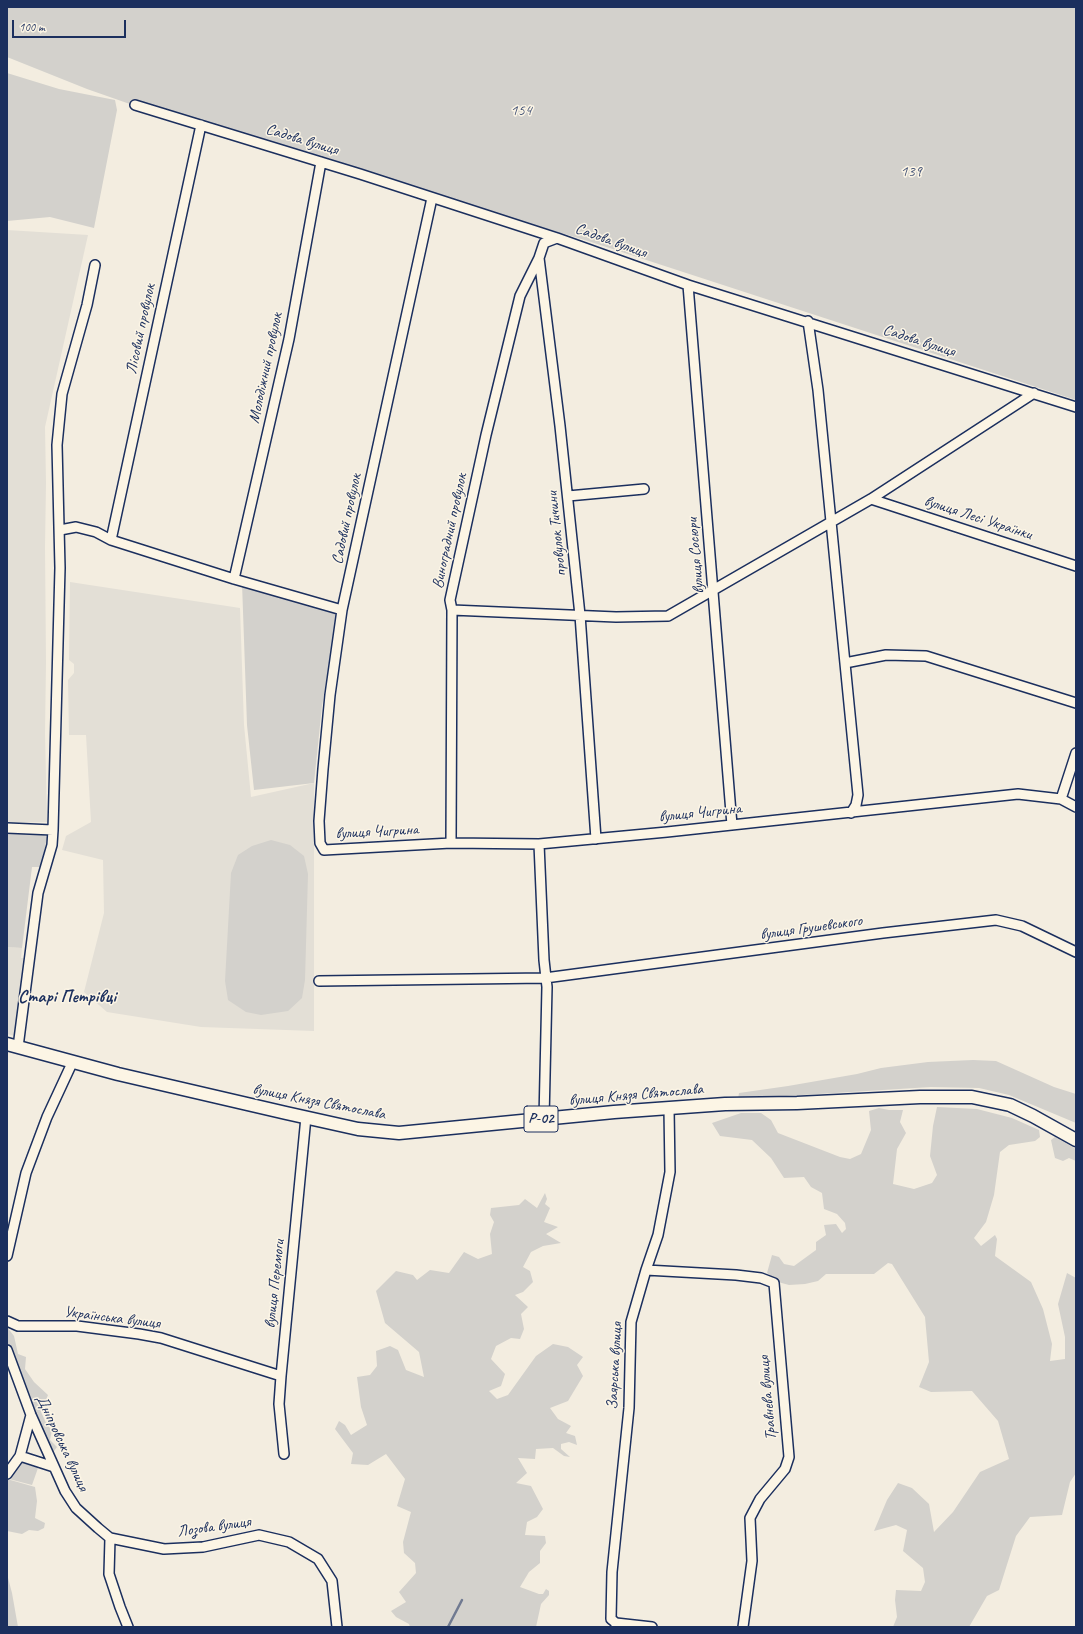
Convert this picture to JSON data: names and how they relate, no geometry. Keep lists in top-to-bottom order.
{
  "streets": {
    "main road": ["вулиця Князя Святослава", "Р-02"],
    "street": [
      "Садова вулиця",
      "Лісовий провулок",
      "Молодіжний провулок",
      "вулиця Лесі Українки",
      "Садовий провулок",
      "Виноградний провулок",
      "провулок Тичини",
      "вулиця Сосюри",
      "вулиця Чигрина",
      "вулиця Грушевського",
      "вулиця Перемоги",
      "Українська вулиця",
      "Заярська вулиця",
      "Травнева вулиця",
      "Дніпровська вулиця",
      "Лозова вулиця"
    ]
  },
  "crossings": [
    ["Садова вулиця", "Лісовий провулок"],
    ["Садова вулиця", "Молодіжний провулок"],
    ["Садова вулиця", "Садовий провулок"],
    ["Садова вулиця", "вулиця Сосюри"],
    ["Садовий провулок", "вулиця Чигрина"],
    ["Виноградний провулок", "провулок Тичини"],
    ["Виноградний провулок", "вулиця Чигрина"],
    ["провулок Тичини", "вулиця Чигрина"],
    ["вулиця Сосюри", "вулиця Чигрина"],
    ["вулиця Князя Святослава", "вулиця Перемоги"],
    ["вулиця Князя Святослава", "Заярська вулиця"],
    ["вулиця Перемоги", "Українська вулиця"],
    ["Заярська вулиця", "Травнева вулиця"],
    ["Дніпровська вулиця", "Лозова вулиця"]
  ],
  "districts": ["Старі Петрівці"],
  "parks": ["154", "139"],
  "scale_bar": "100 m"
}
